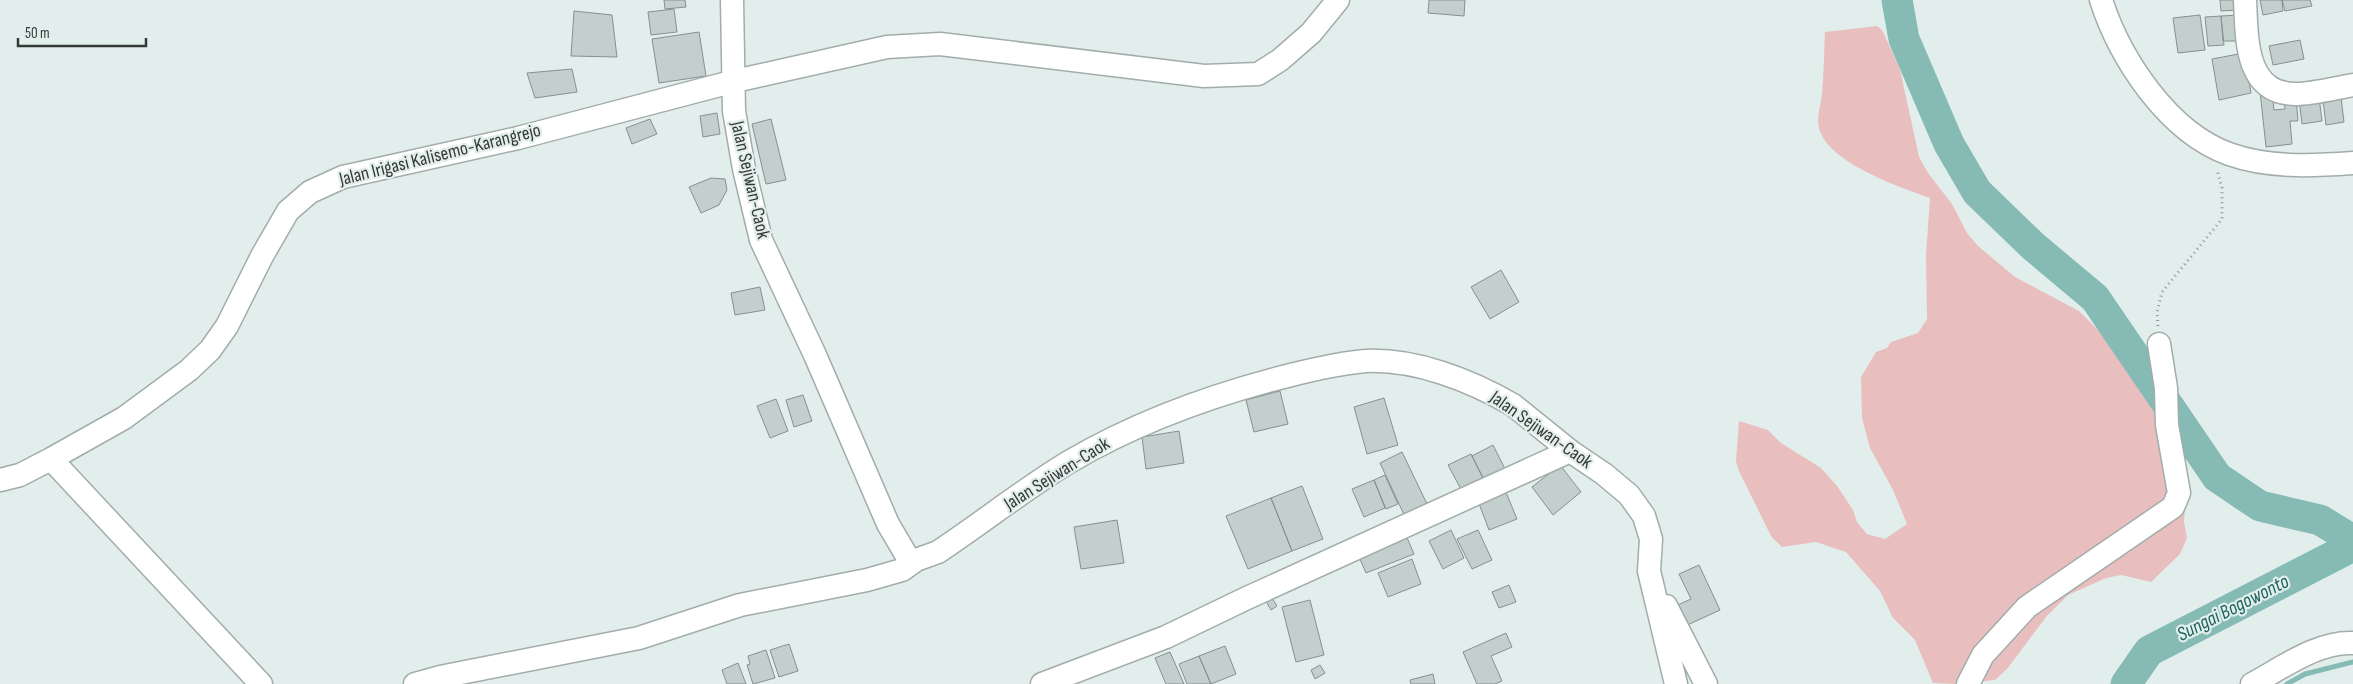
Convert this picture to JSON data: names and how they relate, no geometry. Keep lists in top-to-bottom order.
{
  "streets": {
    "street": ["Jalan Irigasi Kalisemo-Karangrejo", "Jalan Sejiwan-Caok"]
  },
  "crossings": [
    ["Jalan Irigasi Kalisemo-Karangrejo", "Jalan Sejiwan-Caok"]
  ],
  "water": ["Sungai Bogowonto"],
  "scale_bar": "50 m"
}
